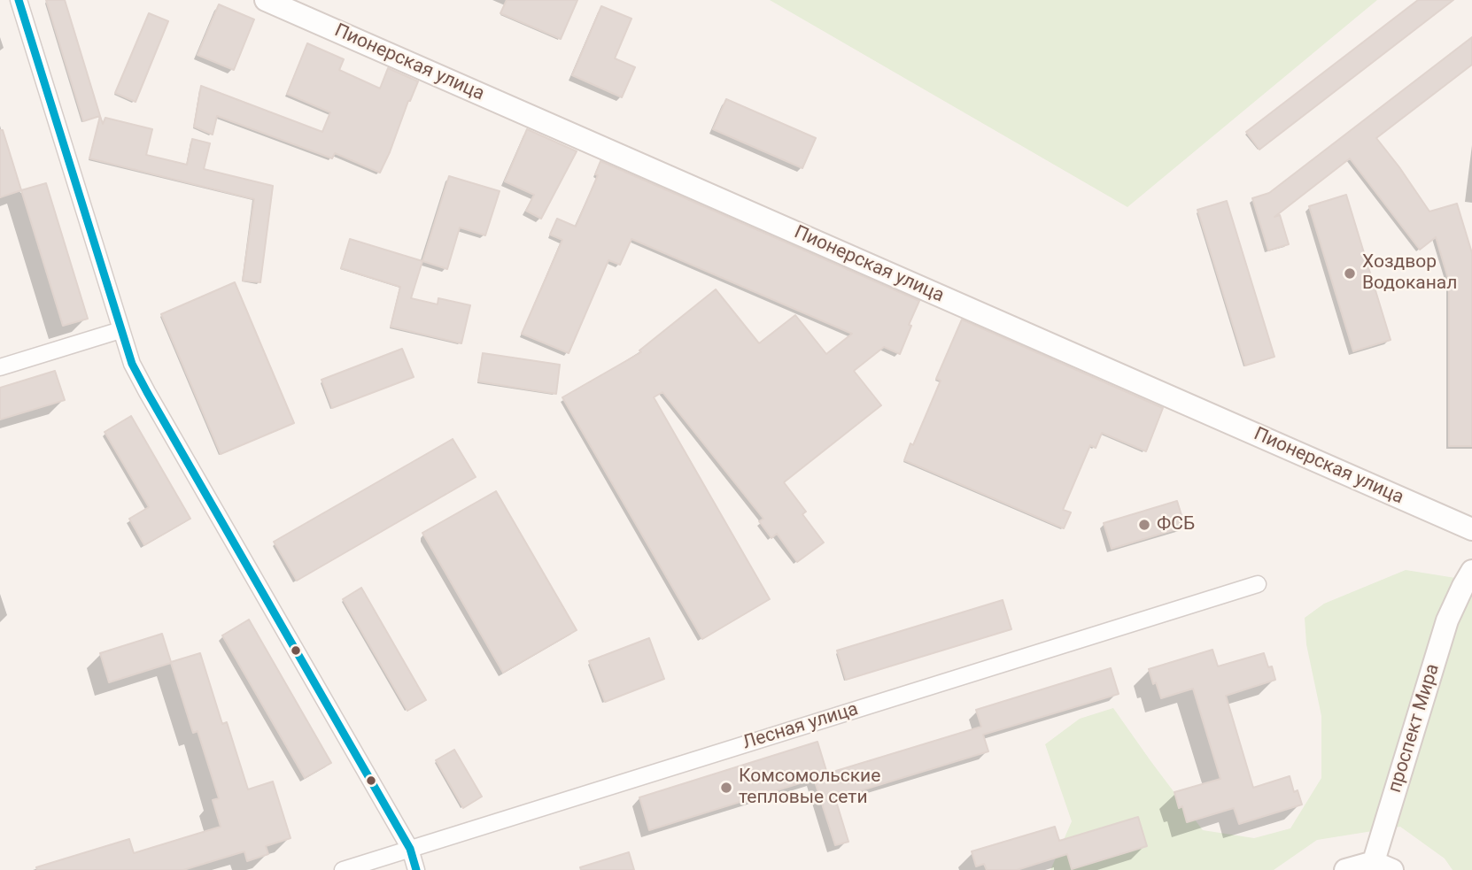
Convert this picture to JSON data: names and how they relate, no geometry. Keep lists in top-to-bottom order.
{
  "streets": {
    "street": ["Пионерская улица", "Лесная улица", "проспект Мира"]
  },
  "places": ["Хоздвор Водоканал", "ФСБ", "Комсомольские тепловые сети"]
}
